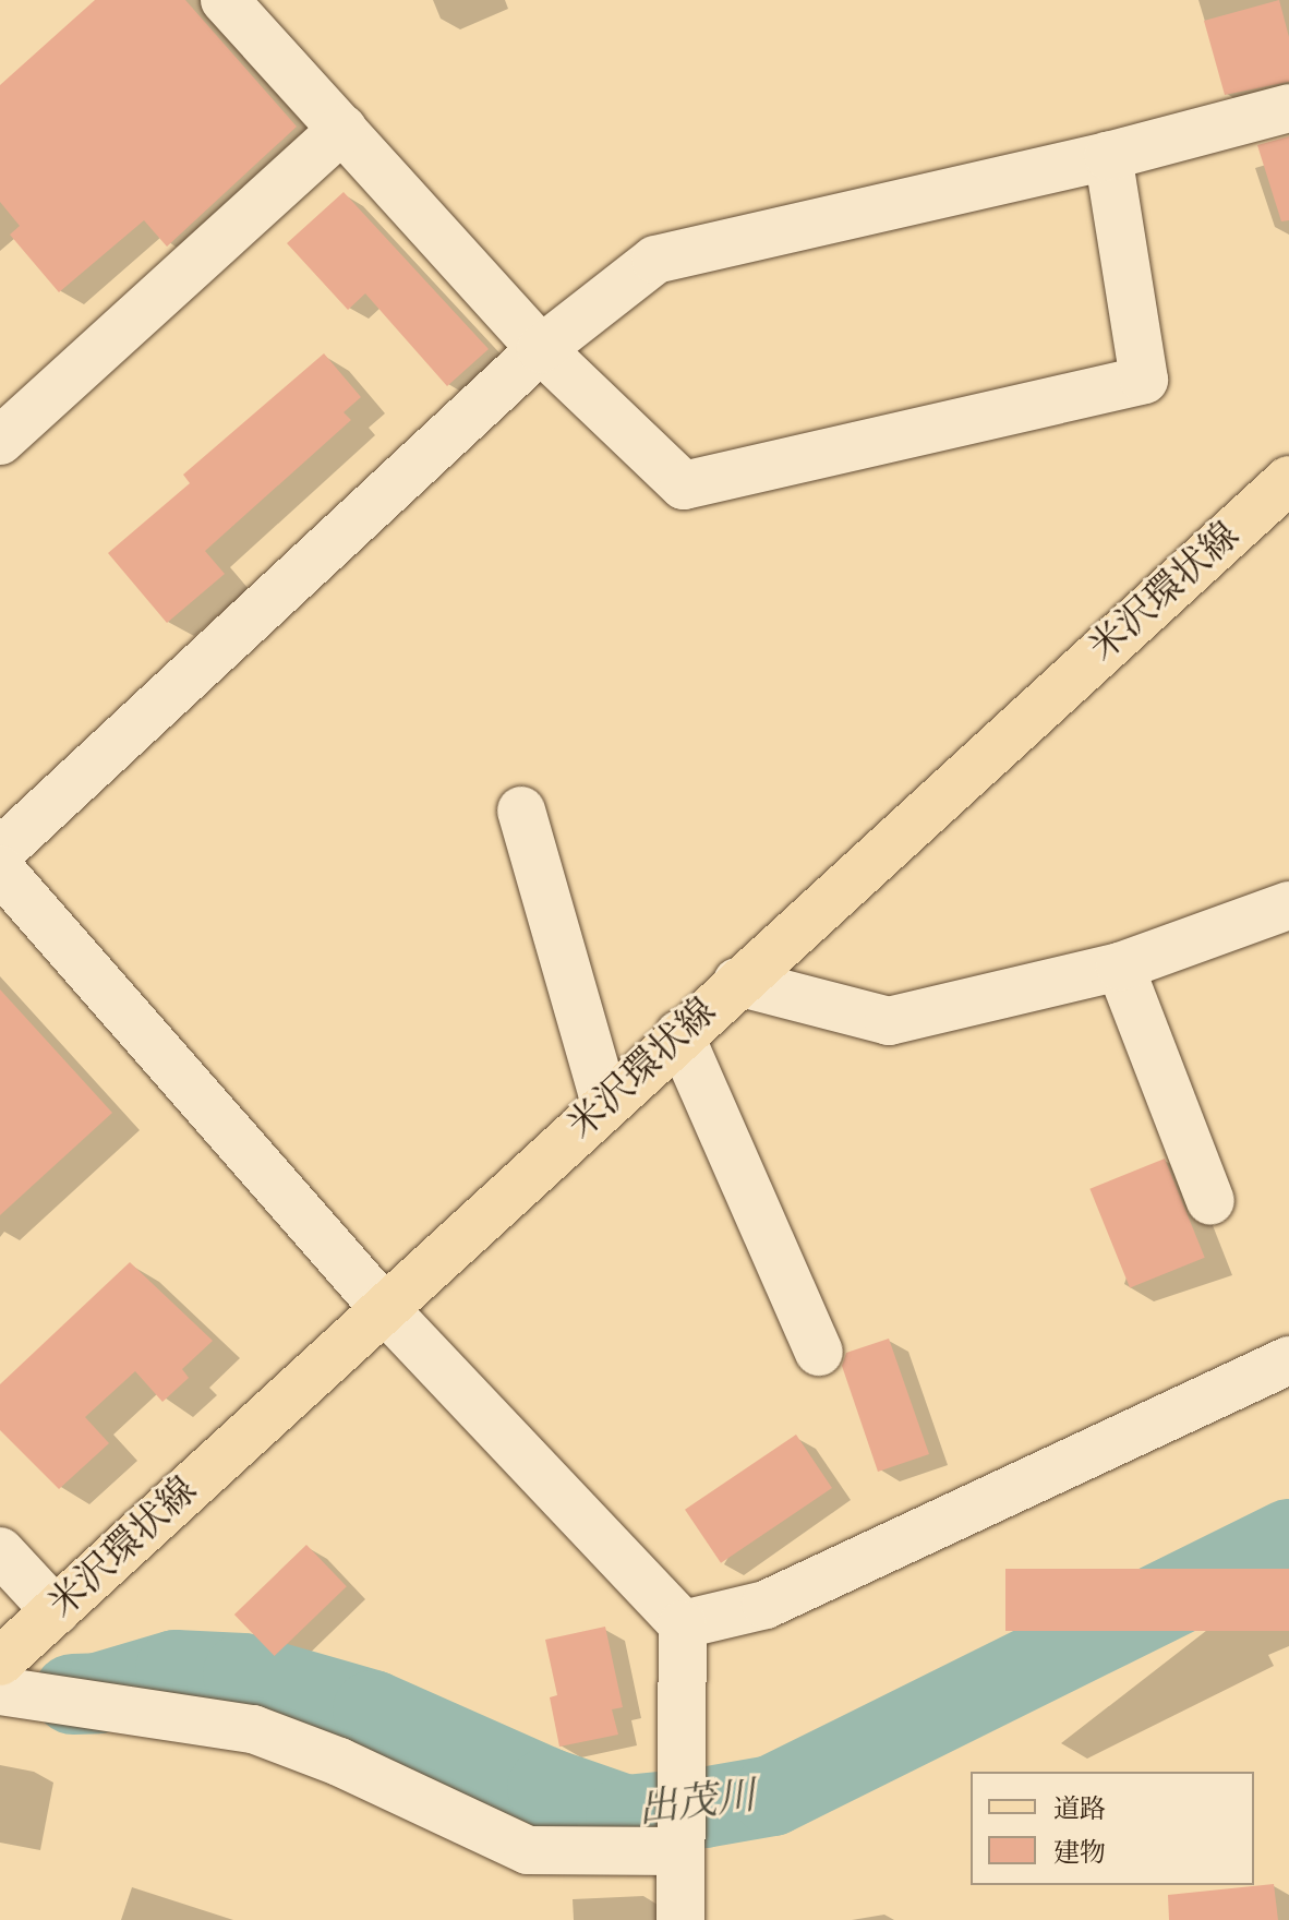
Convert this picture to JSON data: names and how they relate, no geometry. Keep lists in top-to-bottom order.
{
  "streets": {
    "main road": ["米沢環状線"]
  },
  "water": ["出茂川"],
  "legend": ["道路", "建物"]
}
